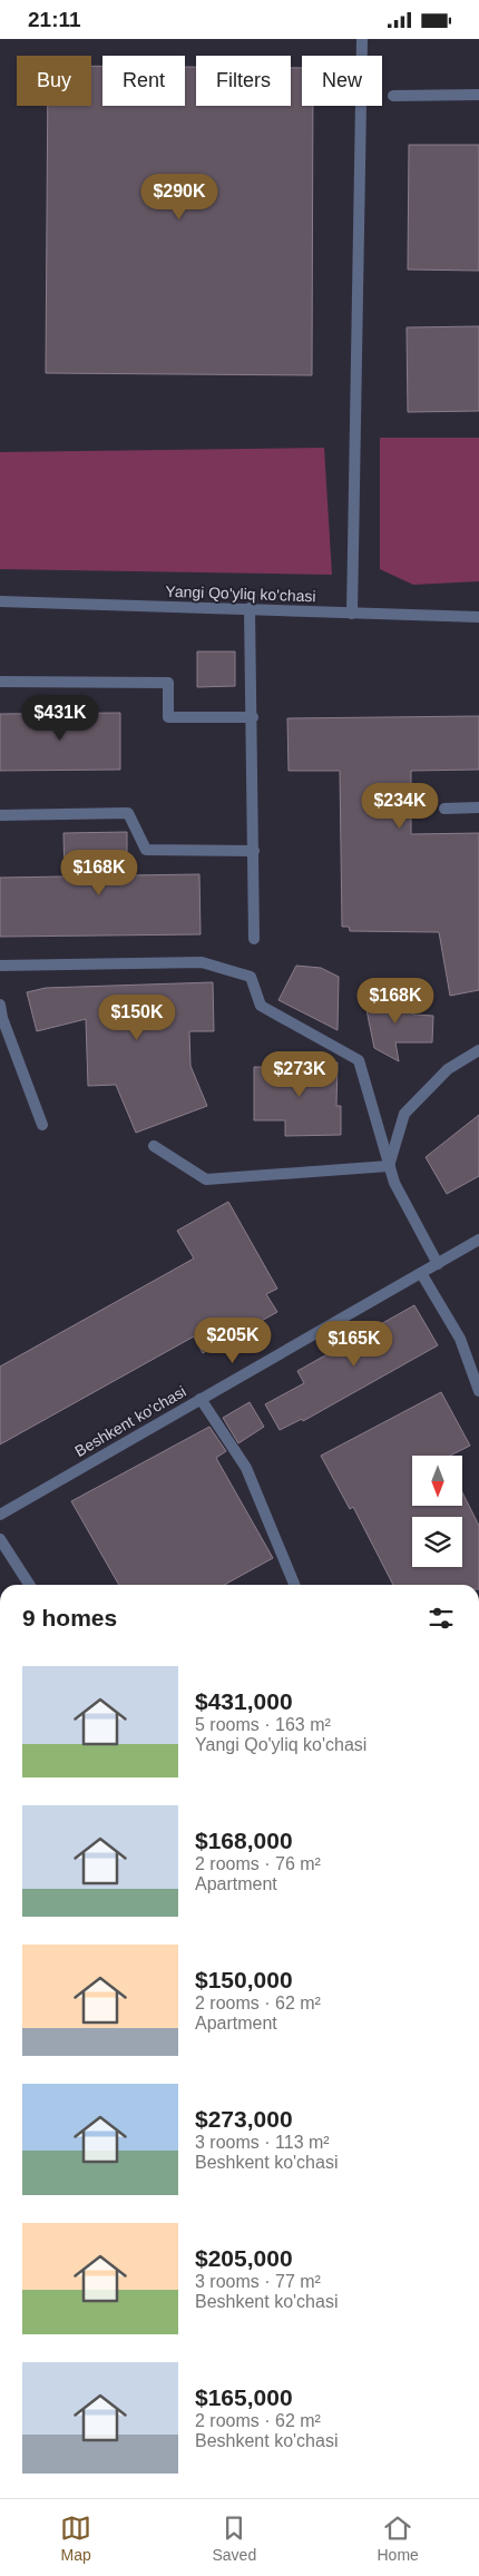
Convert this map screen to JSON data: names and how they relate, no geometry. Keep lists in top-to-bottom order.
{
  "streets": {
    "street": ["Yangi Qo'yliq ko'chasi", "Beshkent ko'chasi"]
  },
  "north": "bottom",
  "page": {
    "status": "21:11",
    "chip": [
      "Buy",
      "Rent",
      "Filters",
      "New"
    ],
    "price": [
      "$290K",
      "$431K",
      "$234K",
      "$168K",
      "$168K",
      "$150K",
      "$273K",
      "$205K",
      "$165K"
    ],
    "heading": "9 homes",
    "list": [
      {
        "name": "$431,000",
        "note": "5 rooms · 163 m² · Yangi Qo'yliq ko'chasi"
      },
      {
        "name": "$168,000",
        "note": "2 rooms · 76 m² · Apartment"
      },
      {
        "name": "$150,000",
        "note": "2 rooms · 62 m² · Apartment"
      },
      {
        "name": "$273,000",
        "note": "3 rooms · 113 m² · Beshkent ko'chasi"
      },
      {
        "name": "$205,000",
        "note": "3 rooms · 77 m² · Beshkent ko'chasi"
      },
      {
        "name": "$165,000",
        "note": "2 rooms · 62 m² · Beshkent ko'chasi"
      }
    ],
    "tabs": ["Map", "Saved", "Home"]
  }
}
